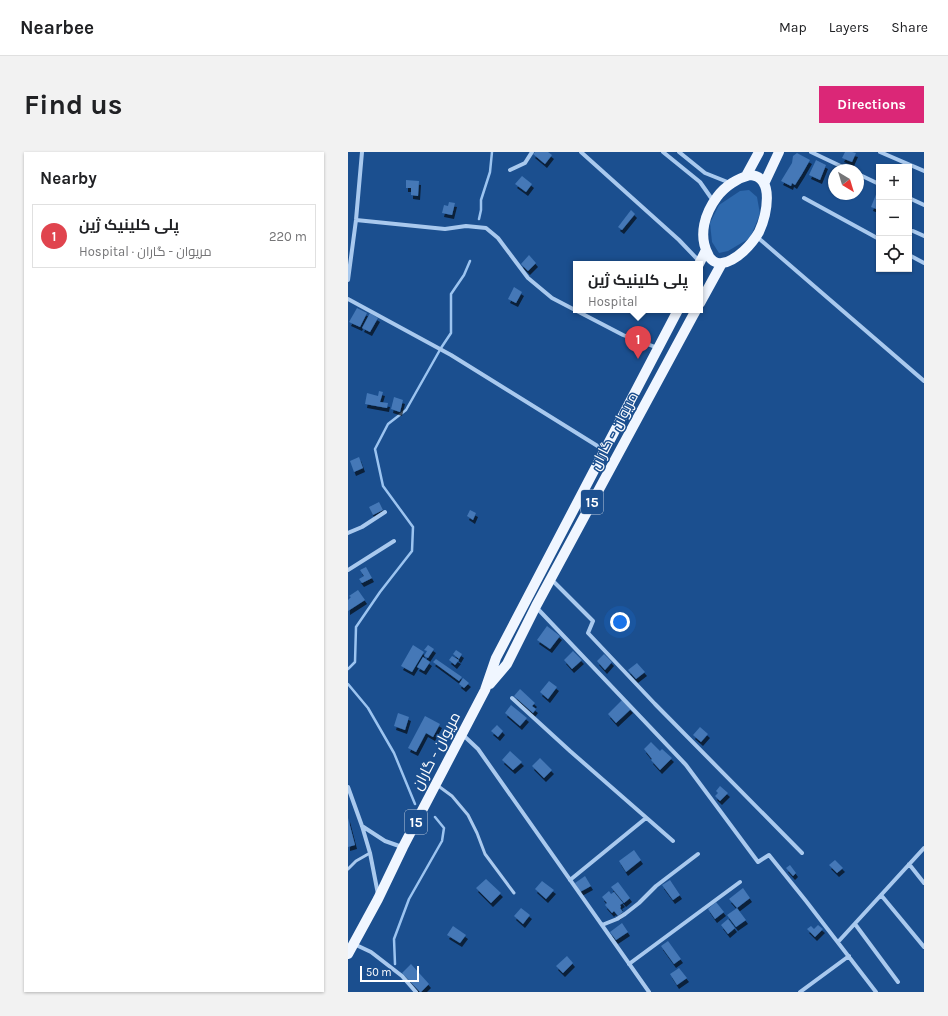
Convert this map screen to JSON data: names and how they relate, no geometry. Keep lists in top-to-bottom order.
{
  "streets": {
    "main road": ["مریوان - گاران", "15"]
  },
  "scale_bar": "50 m",
  "north": "bottom right",
  "page": {
    "header": "Nearbee",
    "nav": ["Map", "Layers", "Share"],
    "buttons": "Directions",
    "title": "Find us",
    "heading": "Nearby",
    "map_buttons": ["+", "−"],
    "list": [
      {
        "mark": "1",
        "name": "پلی کلینیک ژین",
        "note": "Hospital · مریوان - گاران",
        "value": "220 m"
      }
    ],
    "popup": ["پلی کلینیک ژین", "Hospital"],
    "pins": "1",
    "scale": "50 m"
  }
}
